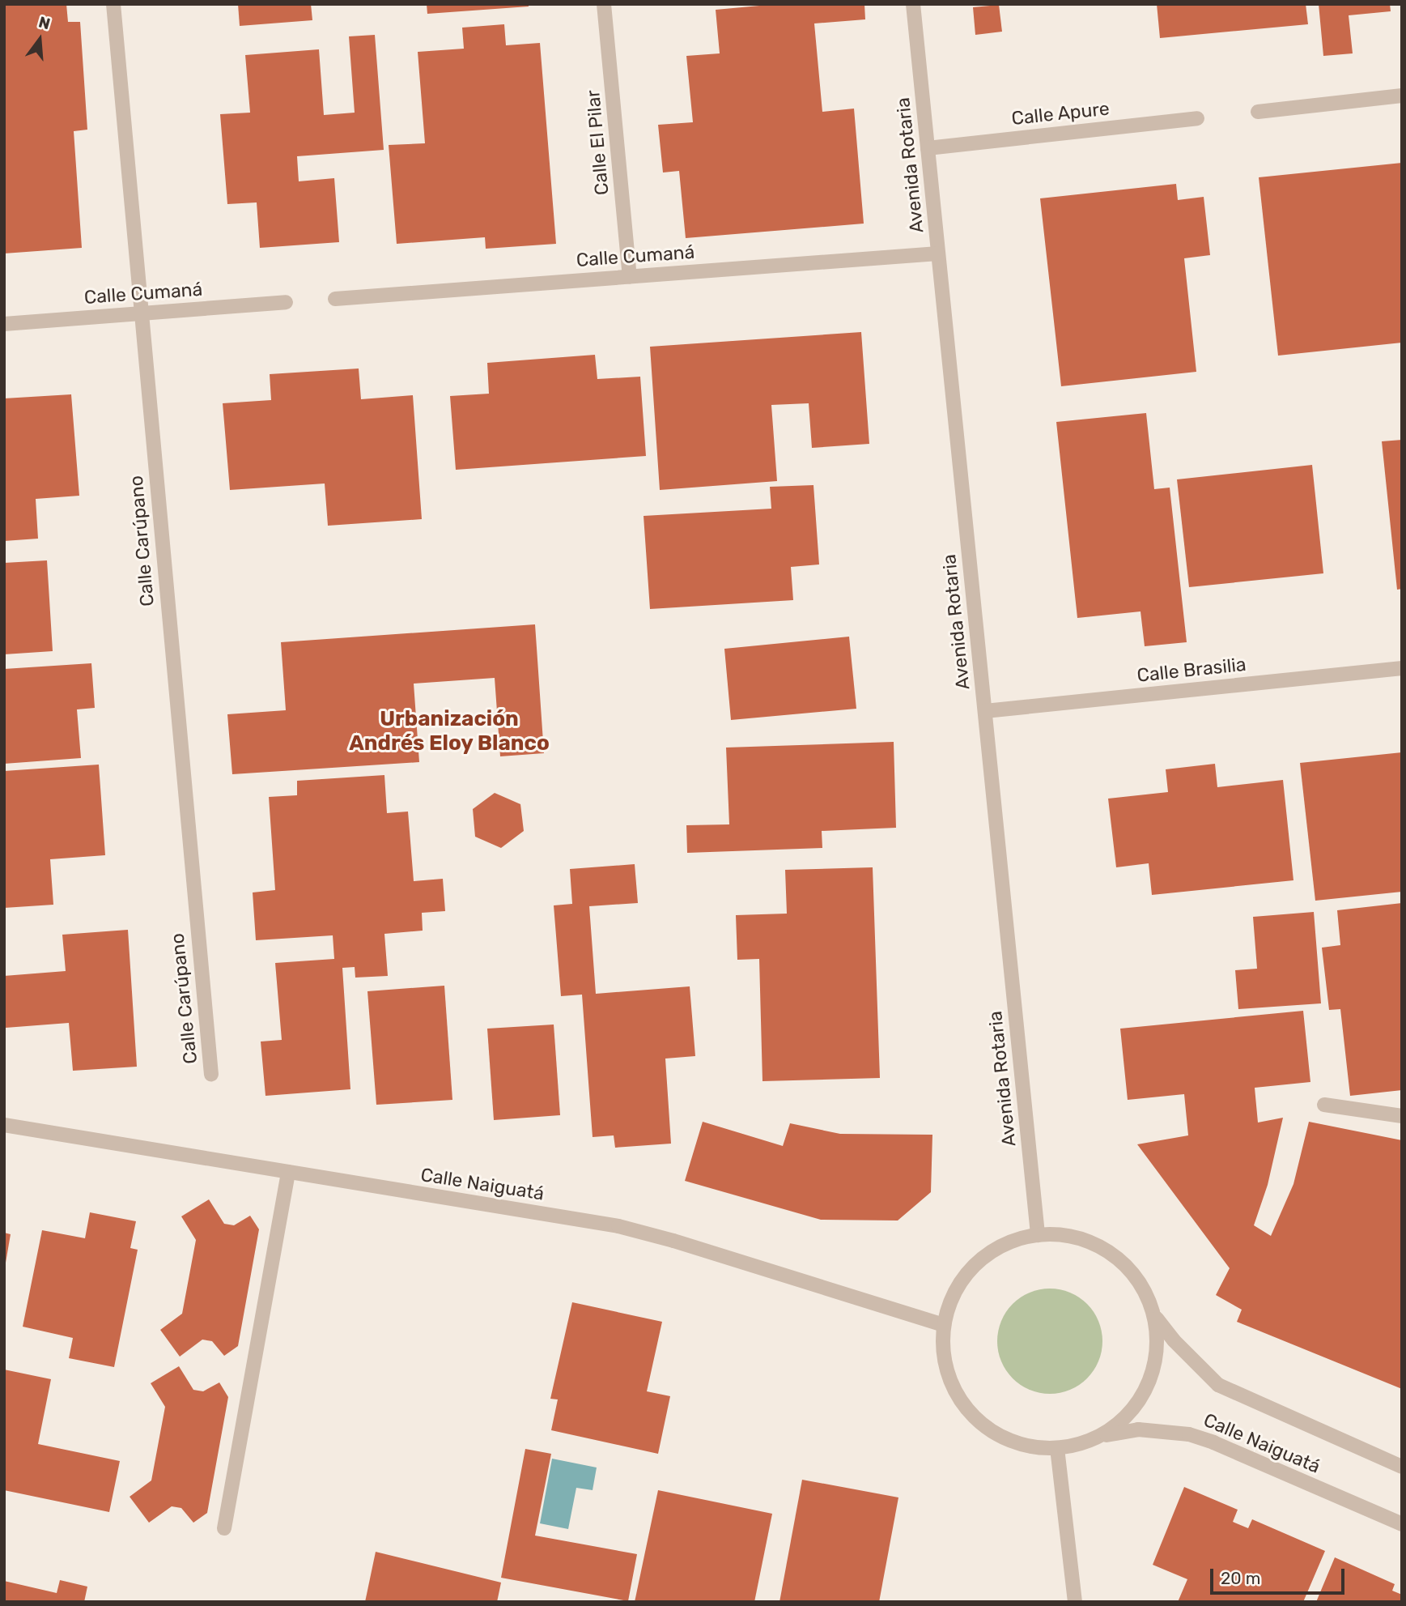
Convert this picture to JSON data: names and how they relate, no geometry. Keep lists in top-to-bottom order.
{
  "streets": {
    "street": [
      "Calle Apure",
      "Calle El Pilar",
      "Avenida Rotaria",
      "Calle Cumaná",
      "Calle Carúpano",
      "Calle Brasilia",
      "Calle Naiguatá"
    ]
  },
  "crossings": [
    ["Calle Apure", "Avenida Rotaria"],
    ["Calle El Pilar", "Calle Cumaná"],
    ["Avenida Rotaria", "Calle Cumaná"],
    ["Avenida Rotaria", "Calle Brasilia"],
    ["Calle Cumaná", "Calle Carúpano"]
  ],
  "districts": ["Urbanización Andrés Eloy Blanco"],
  "scale_bar": "20 m",
  "north": "top"
}
